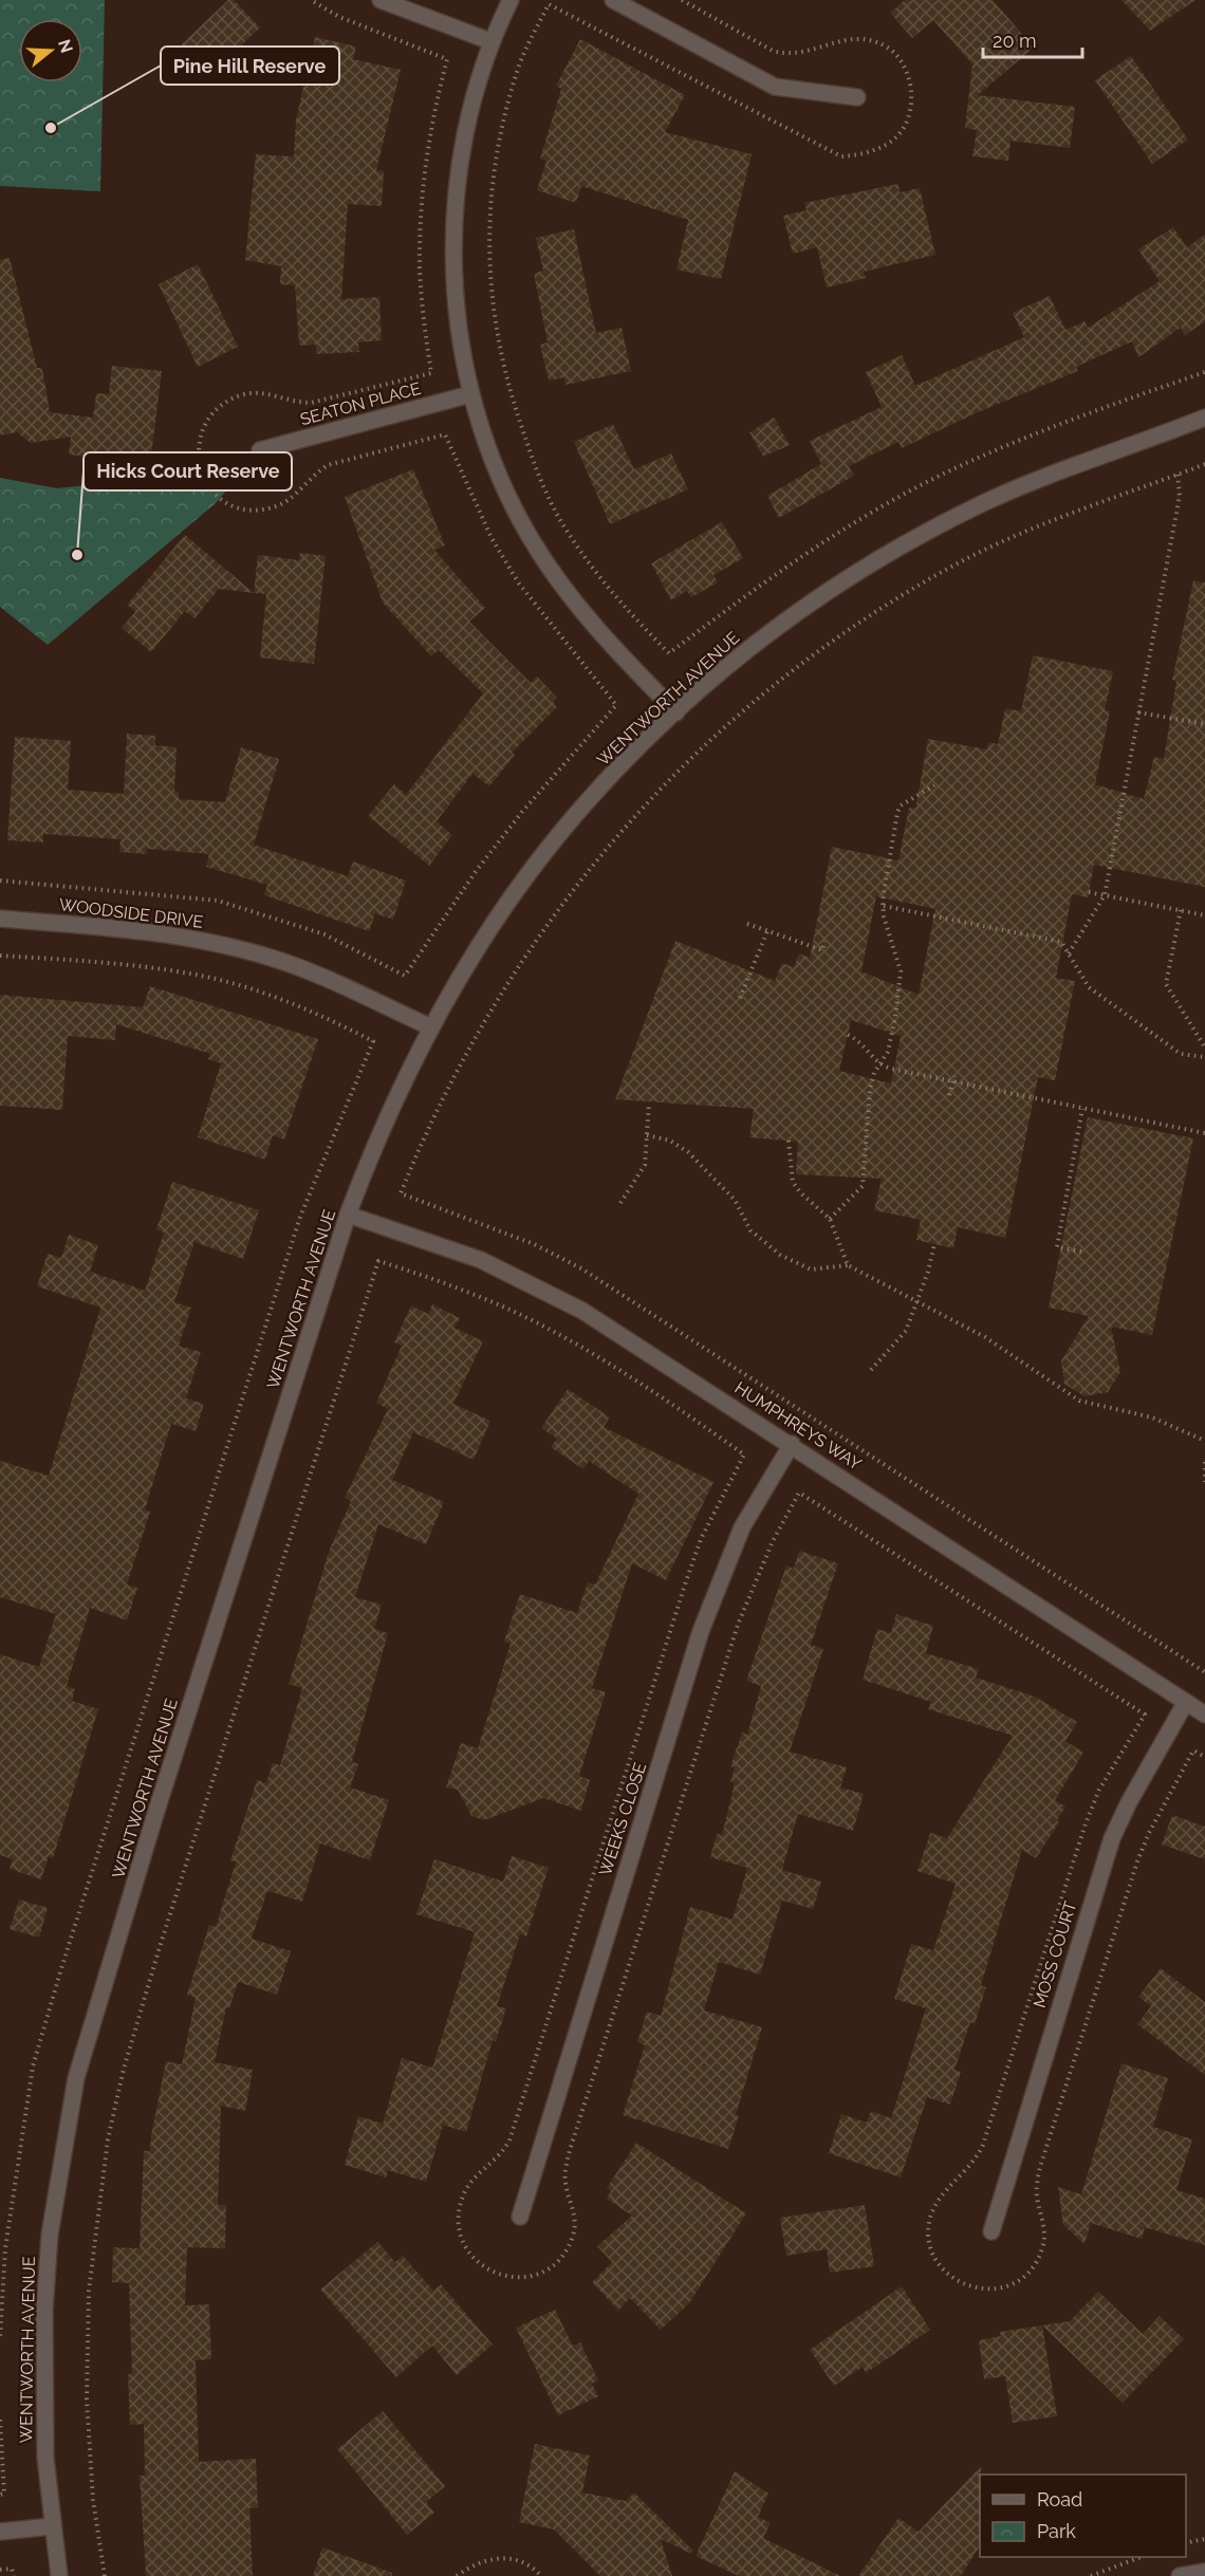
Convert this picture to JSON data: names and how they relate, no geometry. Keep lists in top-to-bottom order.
{
  "streets": {
    "street": [
      "SEATON PLACE",
      "WENTWORTH AVENUE",
      "WOODSIDE DRIVE",
      "HUMPHREYS WAY",
      "WEEKS CLOSE",
      "MOSS COURT"
    ]
  },
  "crossings": [
    ["WENTWORTH AVENUE", "WOODSIDE DRIVE"],
    ["WENTWORTH AVENUE", "HUMPHREYS WAY"],
    ["HUMPHREYS WAY", "WEEKS CLOSE"],
    ["HUMPHREYS WAY", "MOSS COURT"]
  ],
  "places": ["Pine Hill Reserve", "Hicks Court Reserve"],
  "legend": ["Road", "Park"],
  "scale_bar": "20 m",
  "north": "right"
}
